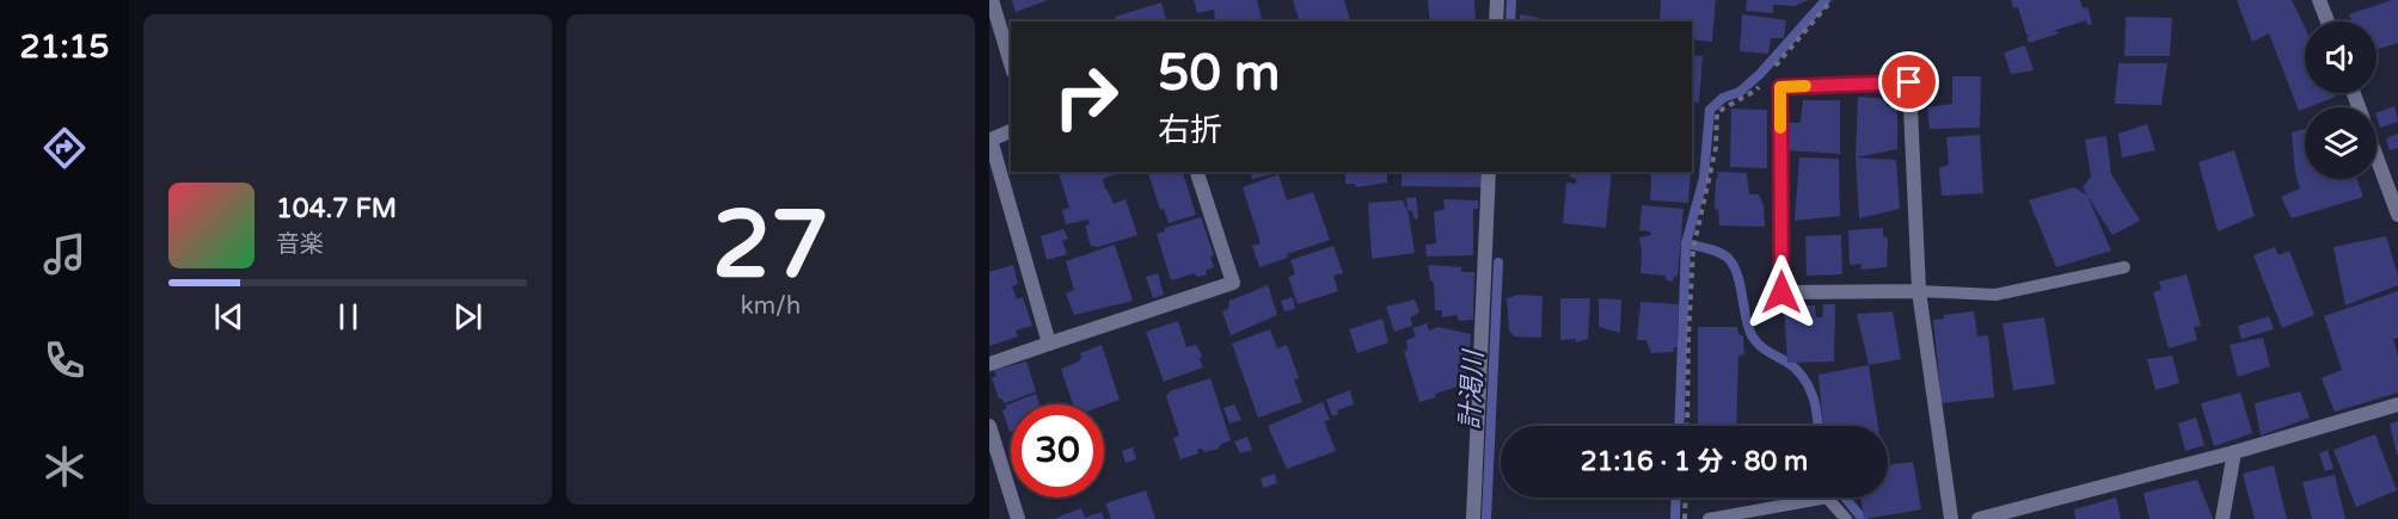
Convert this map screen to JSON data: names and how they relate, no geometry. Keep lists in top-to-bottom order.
{
  "water": ["計渇川"],
  "page": {
    "tabs": "21:15",
    "tile": ["27", "km/h"],
    "turn": ["50 m", "右折"],
    "song": ["104.7 FM", "音楽"],
    "limit": "30",
    "trip": "21:16 · 1 分 · 80 m"
  }
}
